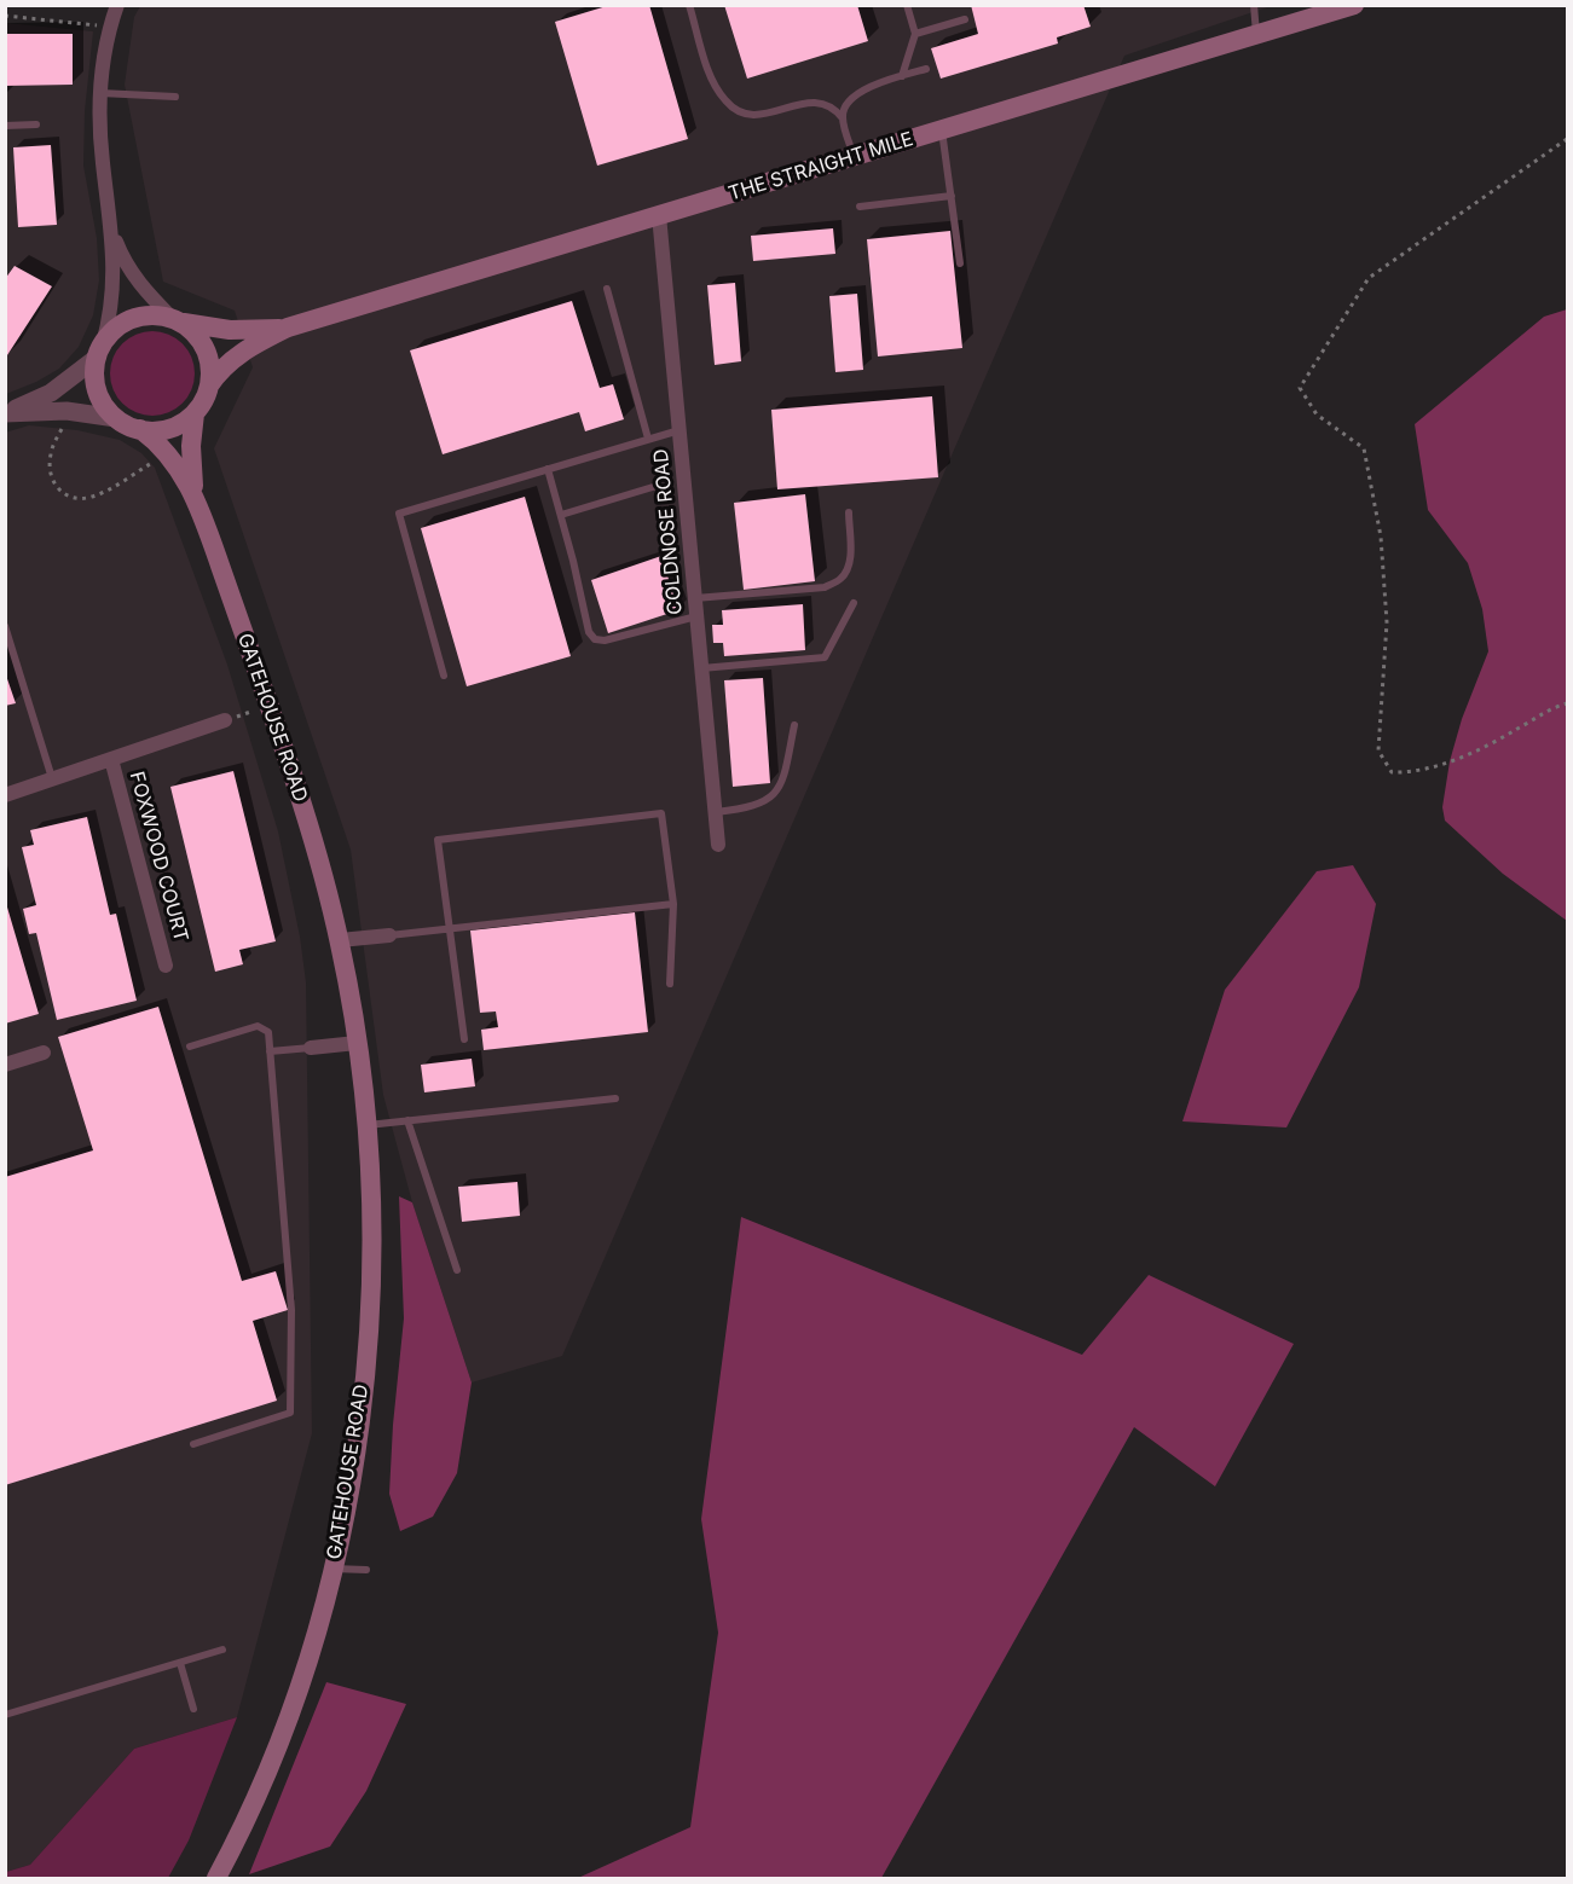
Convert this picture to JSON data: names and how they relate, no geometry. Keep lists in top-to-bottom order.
{
  "streets": {
    "main road": ["THE STRAIGHT MILE", "GATEHOUSE ROAD"],
    "street": ["COLDNOSE ROAD", "FOXWOOD COURT"]
  },
  "crossings": [
    ["THE STRAIGHT MILE", "COLDNOSE ROAD"],
    ["THE STRAIGHT MILE", "GATEHOUSE ROAD"]
  ]
}
